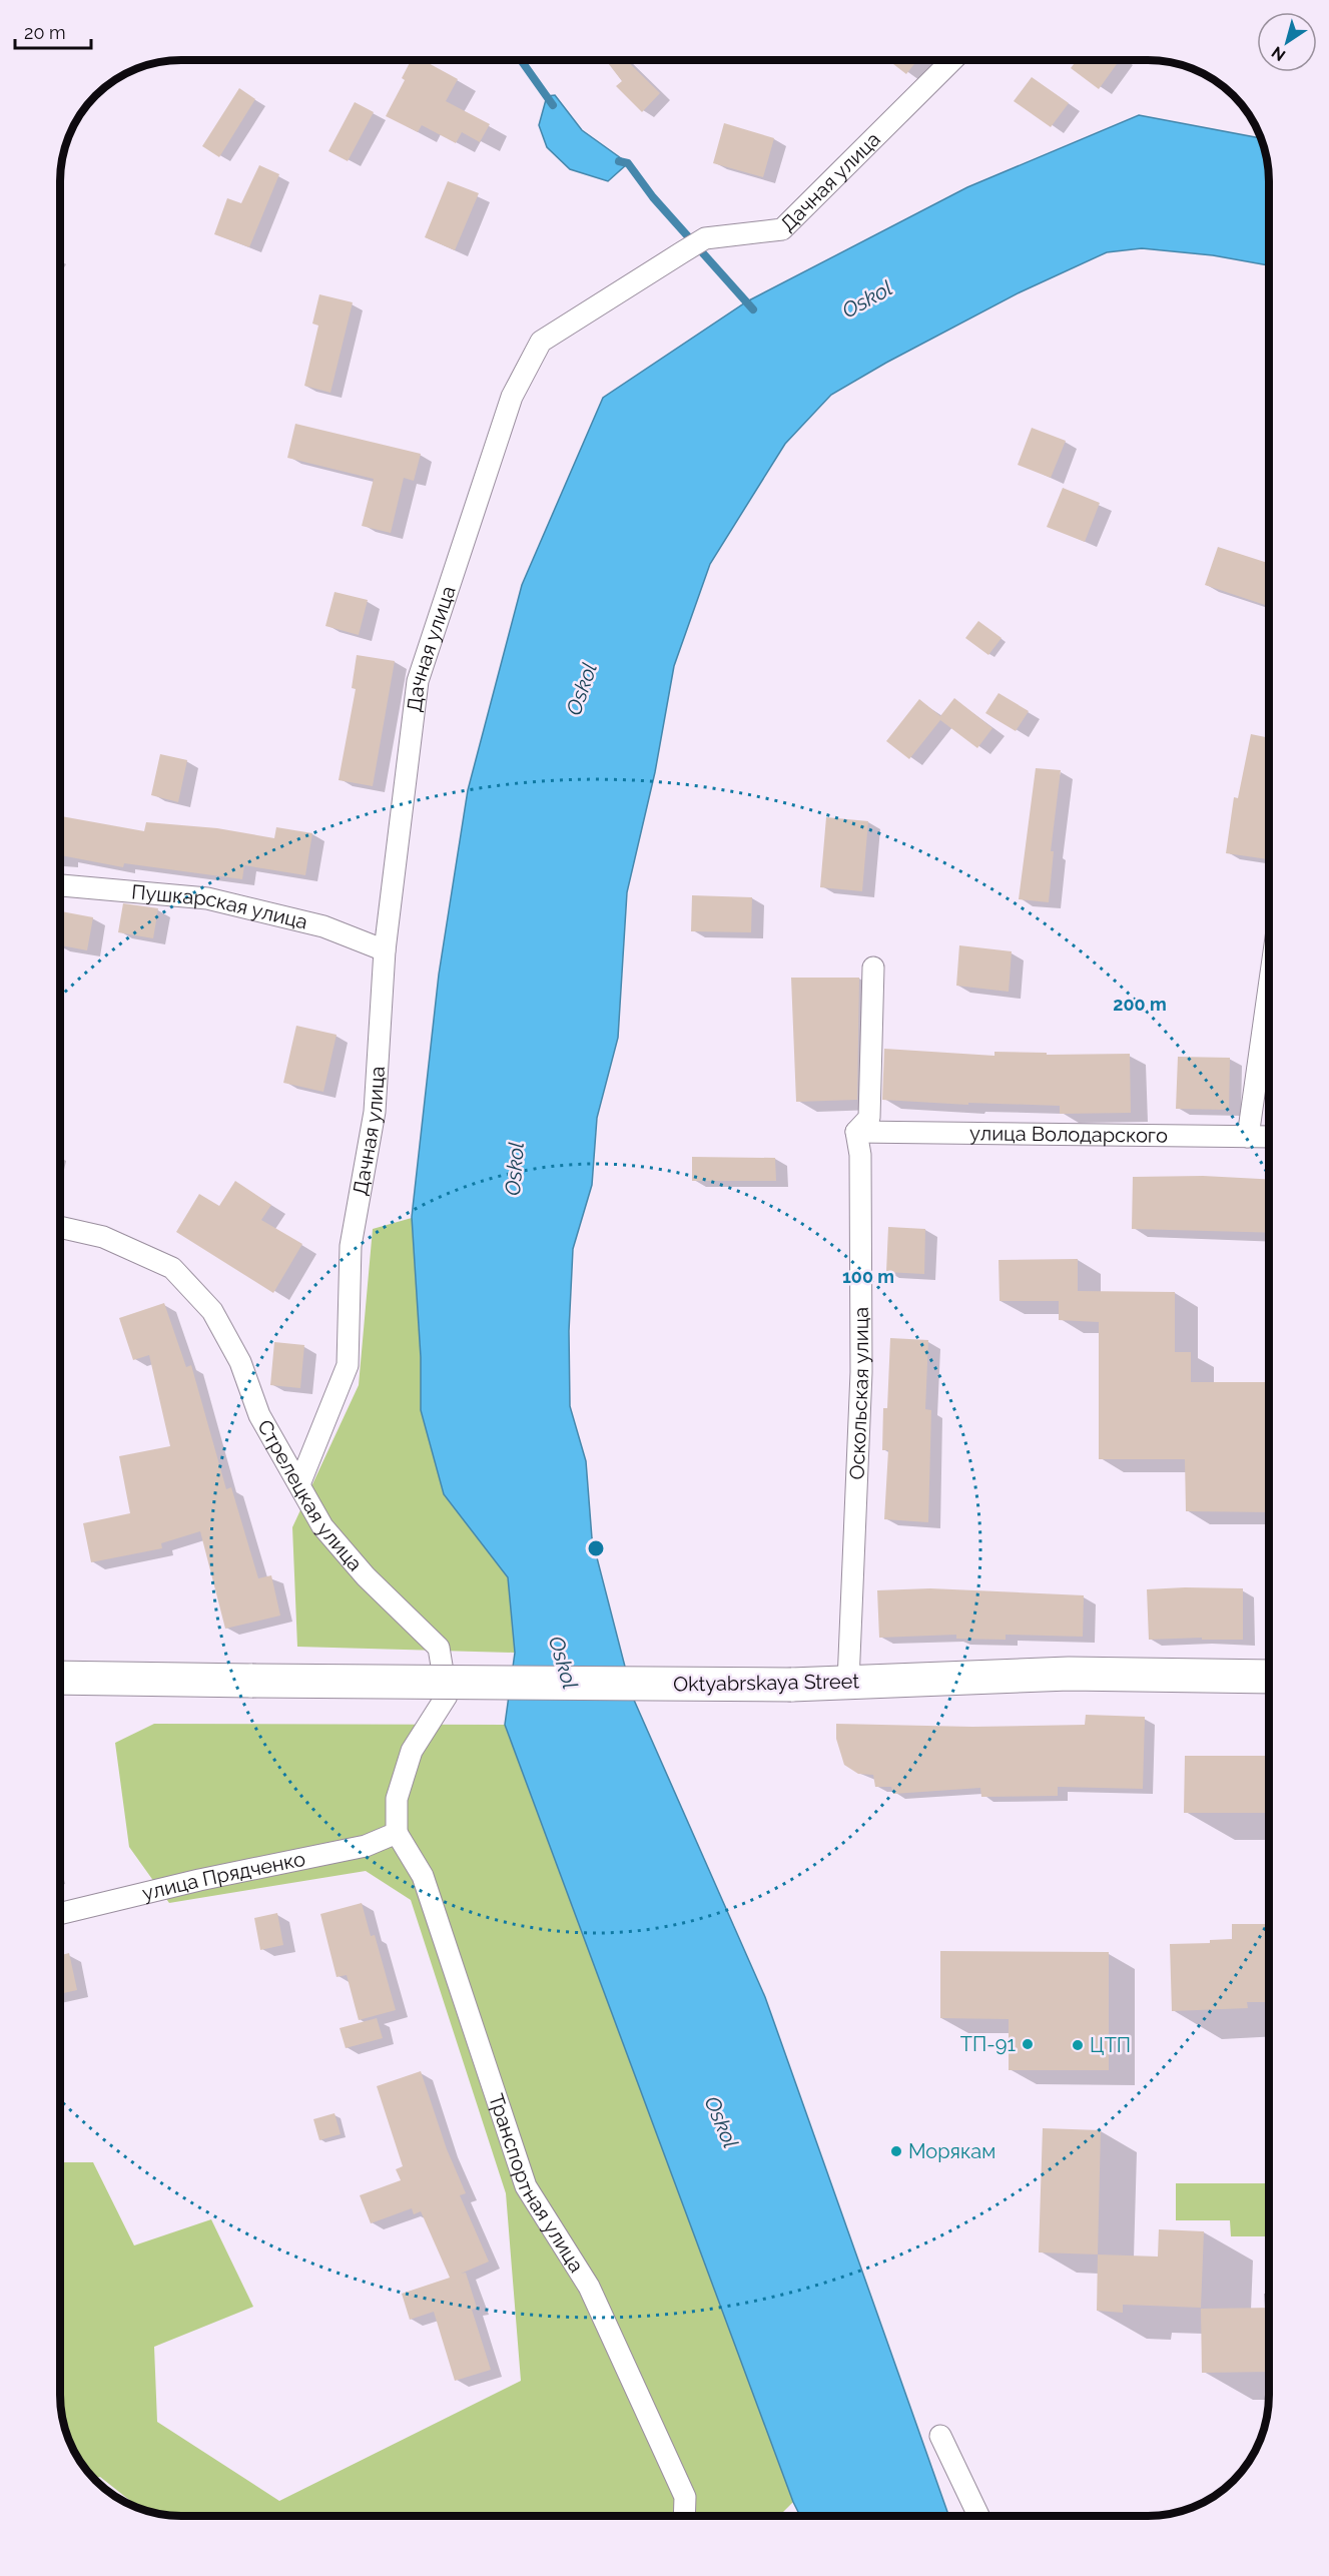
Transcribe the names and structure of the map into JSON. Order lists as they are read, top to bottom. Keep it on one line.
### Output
{"streets":{"main road":["Oktyabrskaya Street"],"street":["Дачная улица","Пушкарская улица","улица Володарского","Оскольская улица","Стрелецкая улица","улица Прядченко","Транспортная улица"]},"crossings":[["Дачная улица","Пушкарская улица"],["Дачная улица","Стрелецкая улица"],["улица Володарского","Оскольская улица"],["Оскольская улица","Oktyabrskaya Street"],["Стрелецкая улица","улица Прядченко"],["Стрелецкая улица","Транспортная улица"],["улица Прядченко","Транспортная улица"]],"water":["Oskol"],"places":["ТП-91","ЦТП","Морякам"],"scale_bar":"20 m","north":"bottom left","rings":["200 m","100 m"]}
